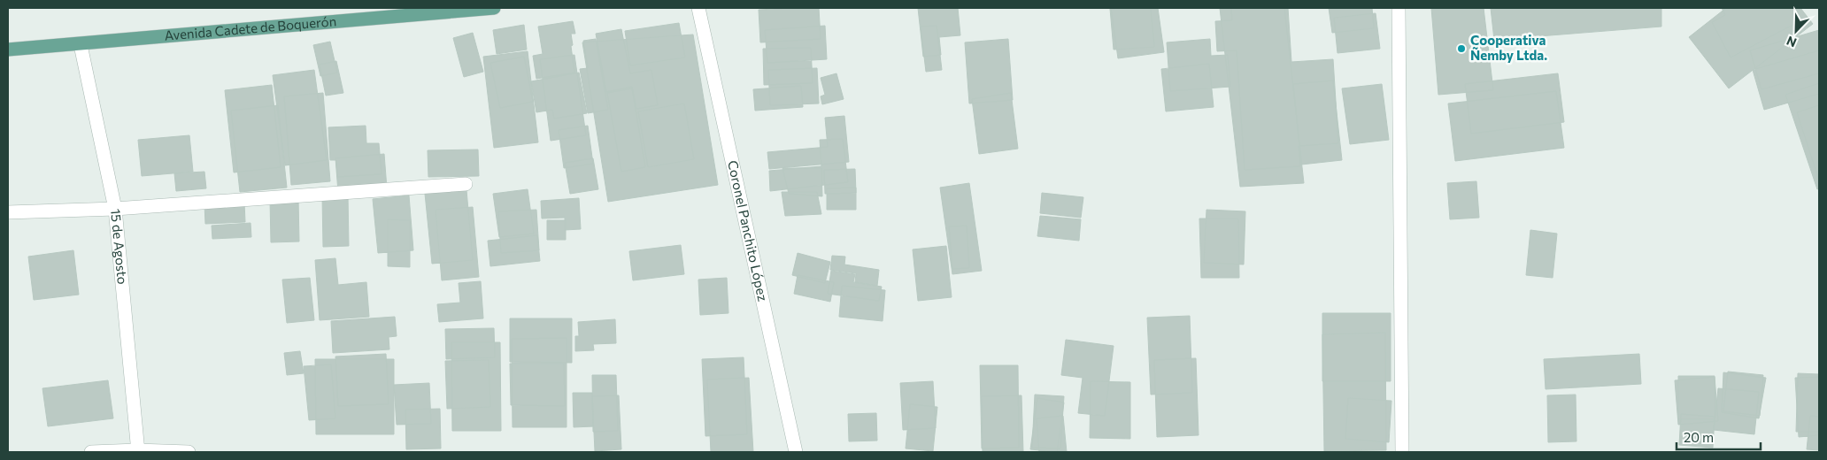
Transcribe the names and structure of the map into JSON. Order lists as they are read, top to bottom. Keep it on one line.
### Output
{"streets":{"main road":["Avenida Cadete de Boquerón"],"street":["Coronel Panchito López","15 de Agosto"]},"crossings":[["Avenida Cadete de Boquerón","15 de Agosto"]],"places":["Cooperativa Ñemby Ltda."],"scale_bar":"20 m","north":"bottom left"}
